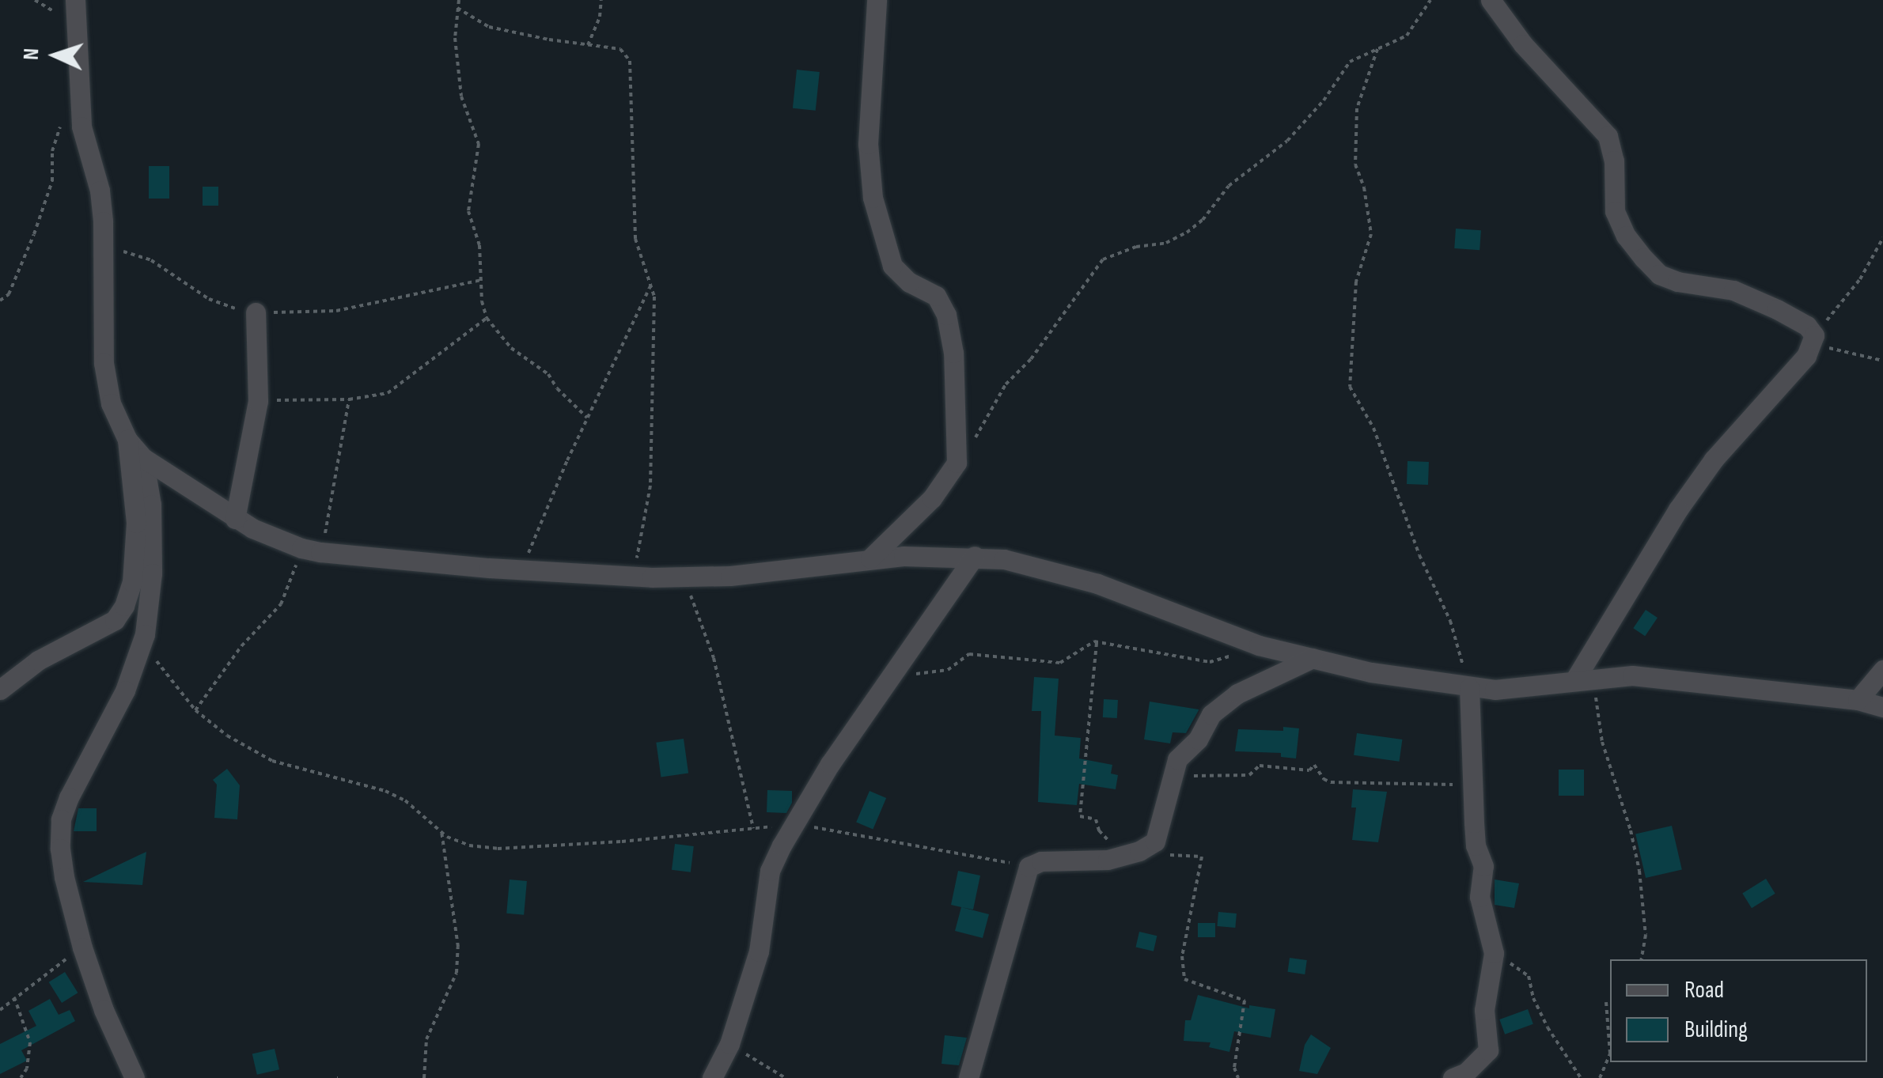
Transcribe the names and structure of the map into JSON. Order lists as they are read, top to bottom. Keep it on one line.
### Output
{"legend":["Road","Building"],"north":"left"}
